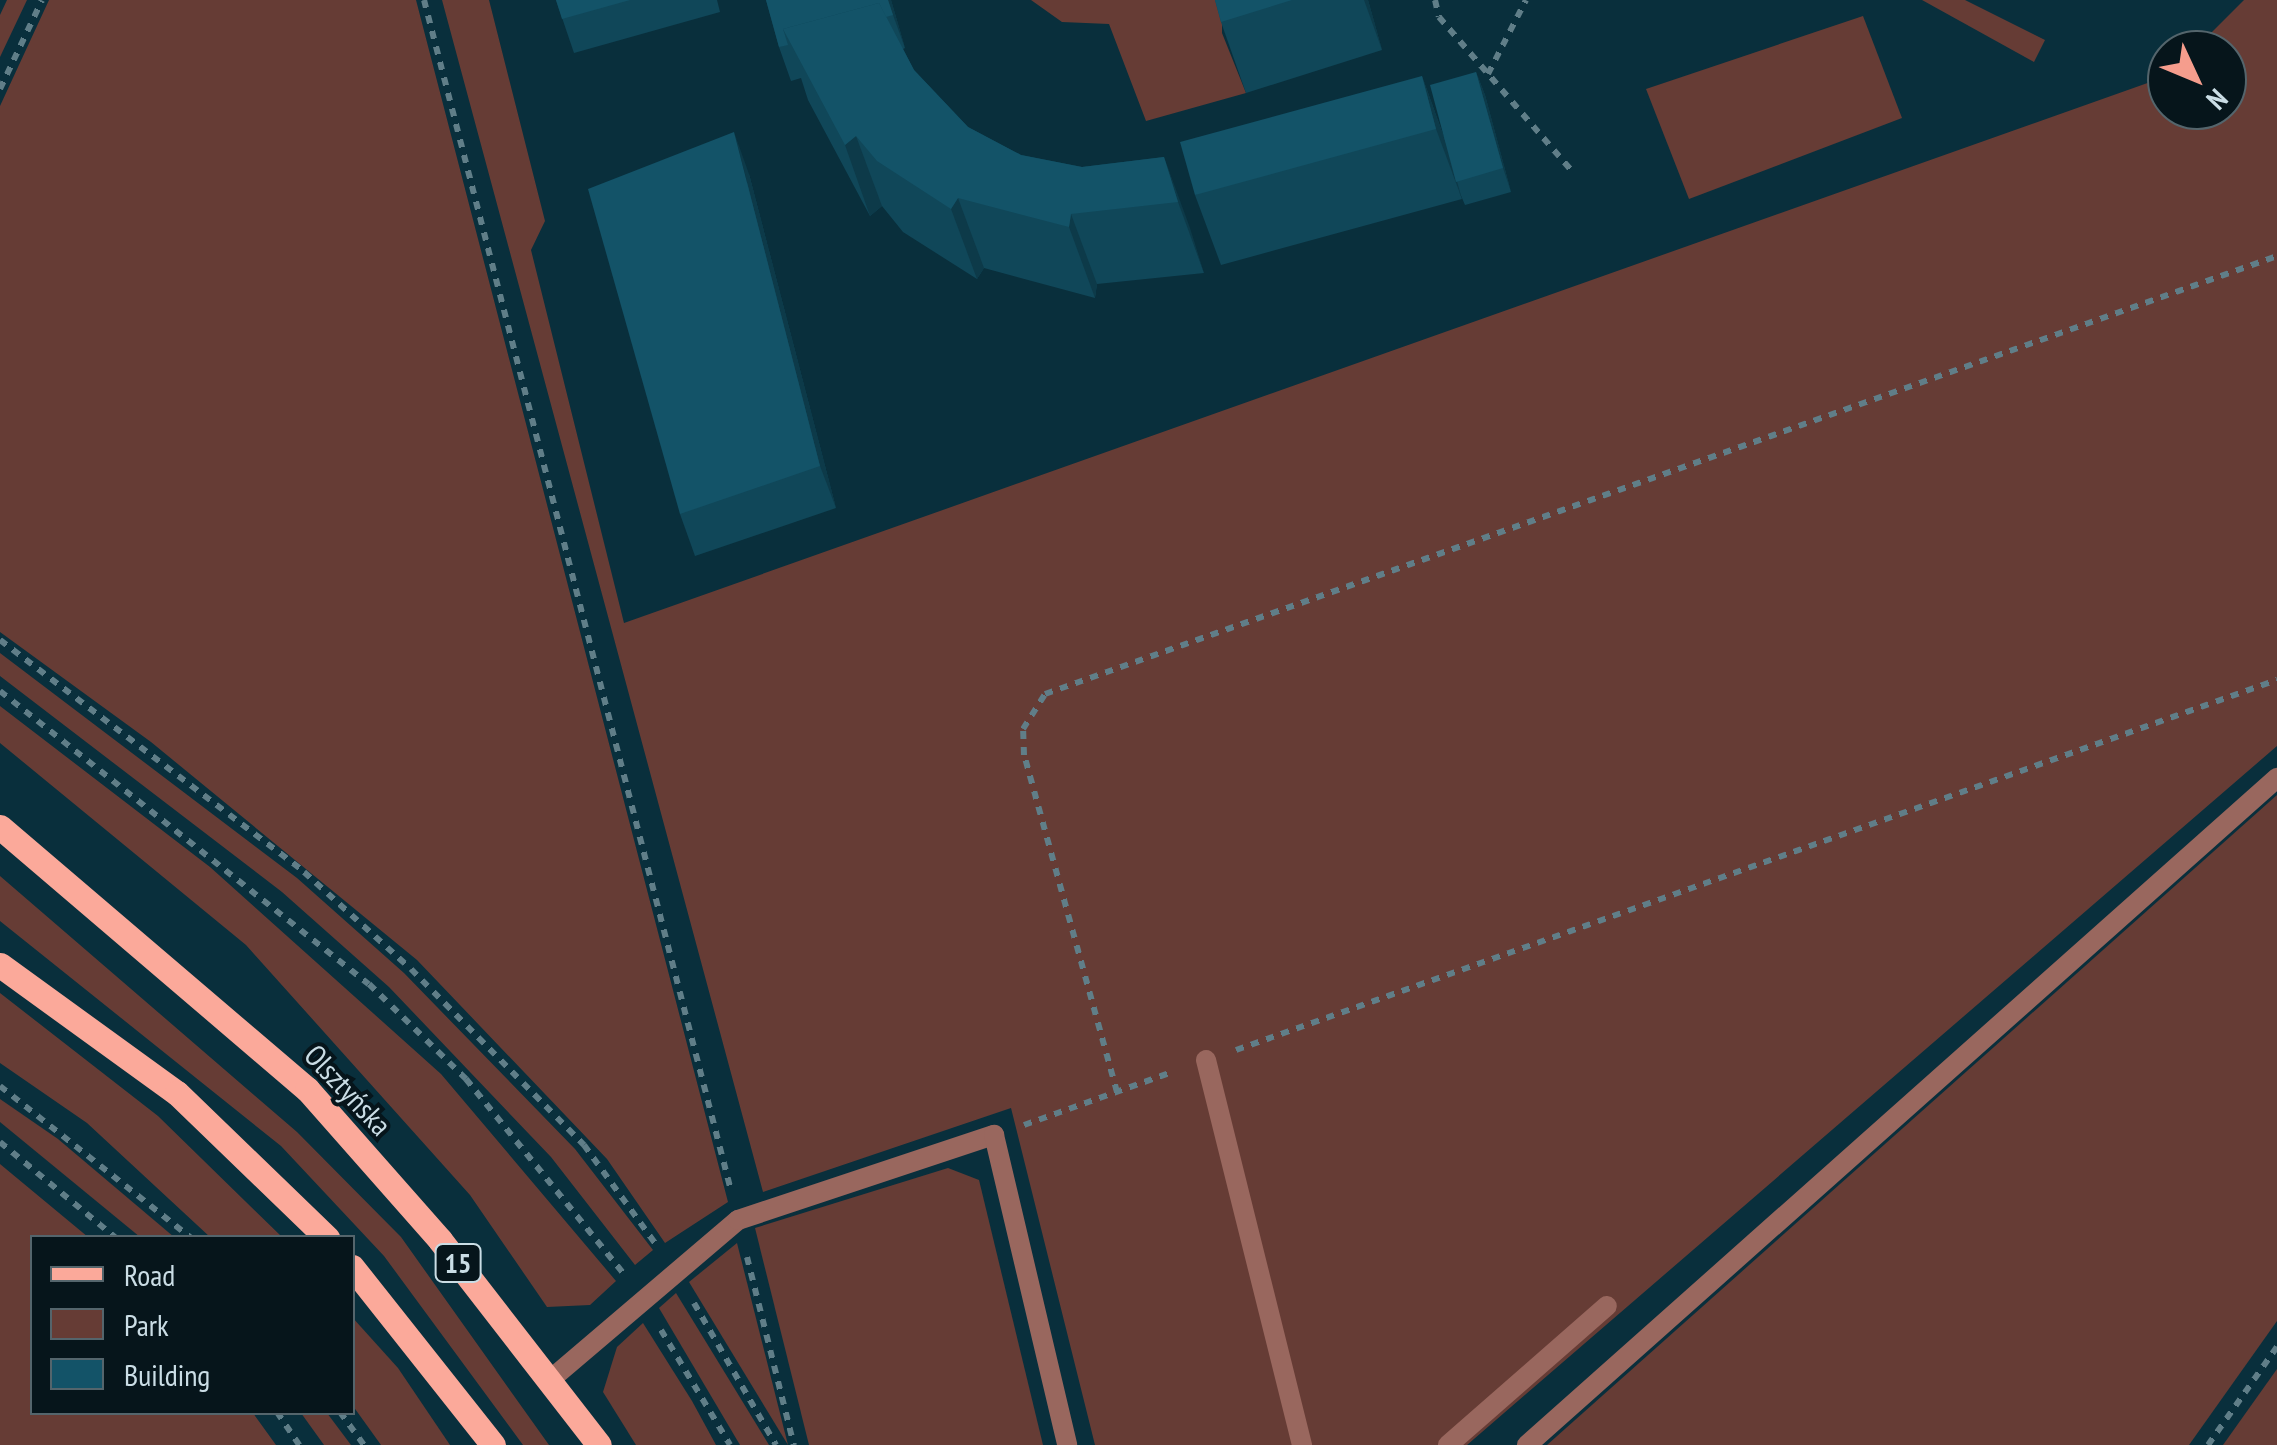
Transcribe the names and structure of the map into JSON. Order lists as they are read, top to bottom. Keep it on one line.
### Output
{"streets":{"main road":["Olsztyńska","15"]},"legend":["Road","Park","Building"],"north":"bottom right"}
